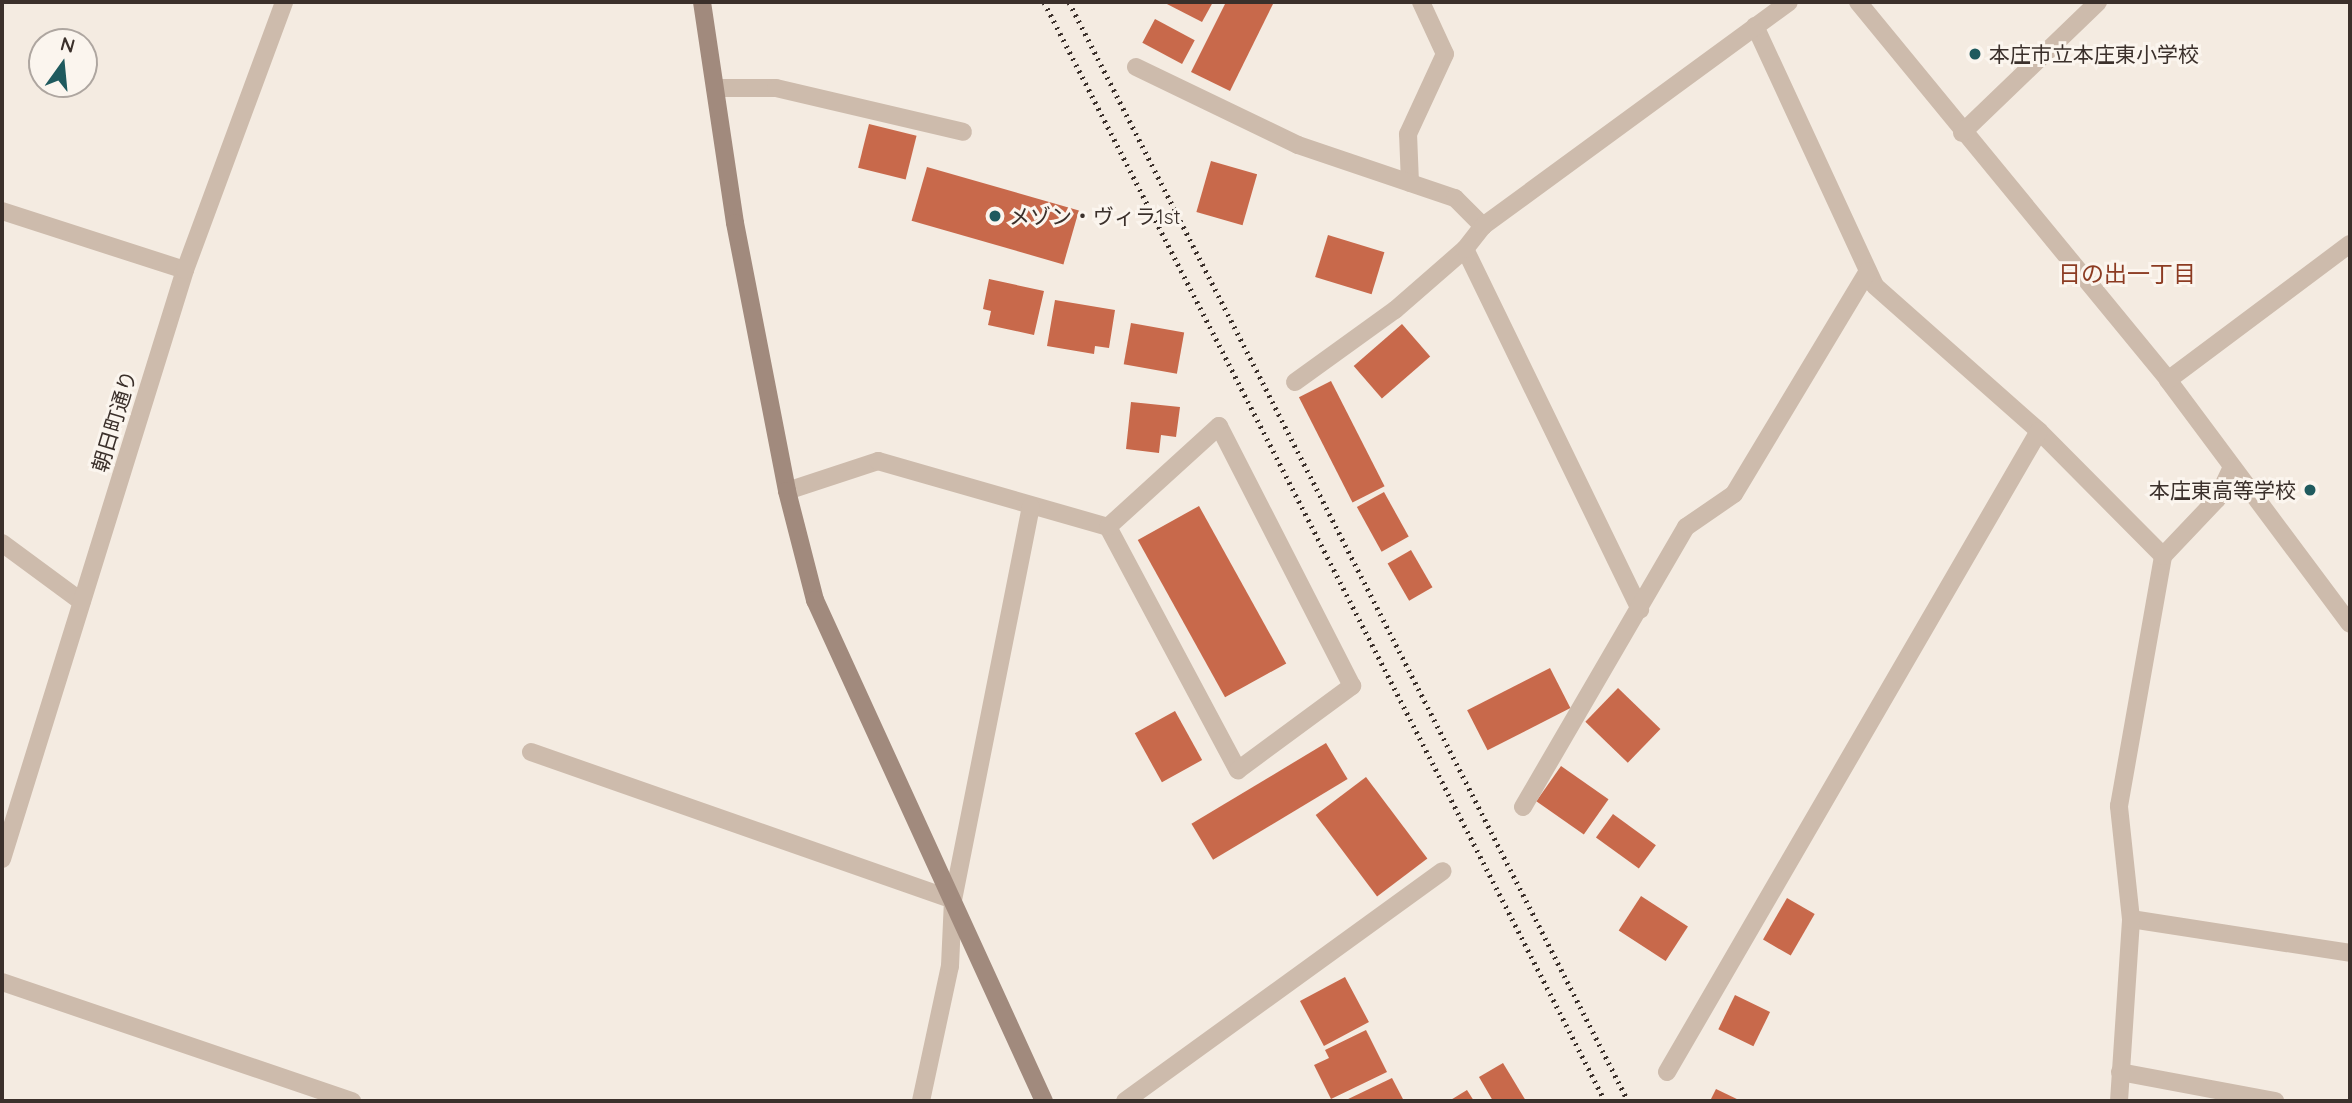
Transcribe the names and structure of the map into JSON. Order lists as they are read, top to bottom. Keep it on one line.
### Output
{"streets":{"street":["朝日町通り"]},"districts":["日の出一丁目"],"places":["本庄市立本庄東小学校","メゾン・ヴィラ1st","本庄東高等学校"],"north":"top"}
